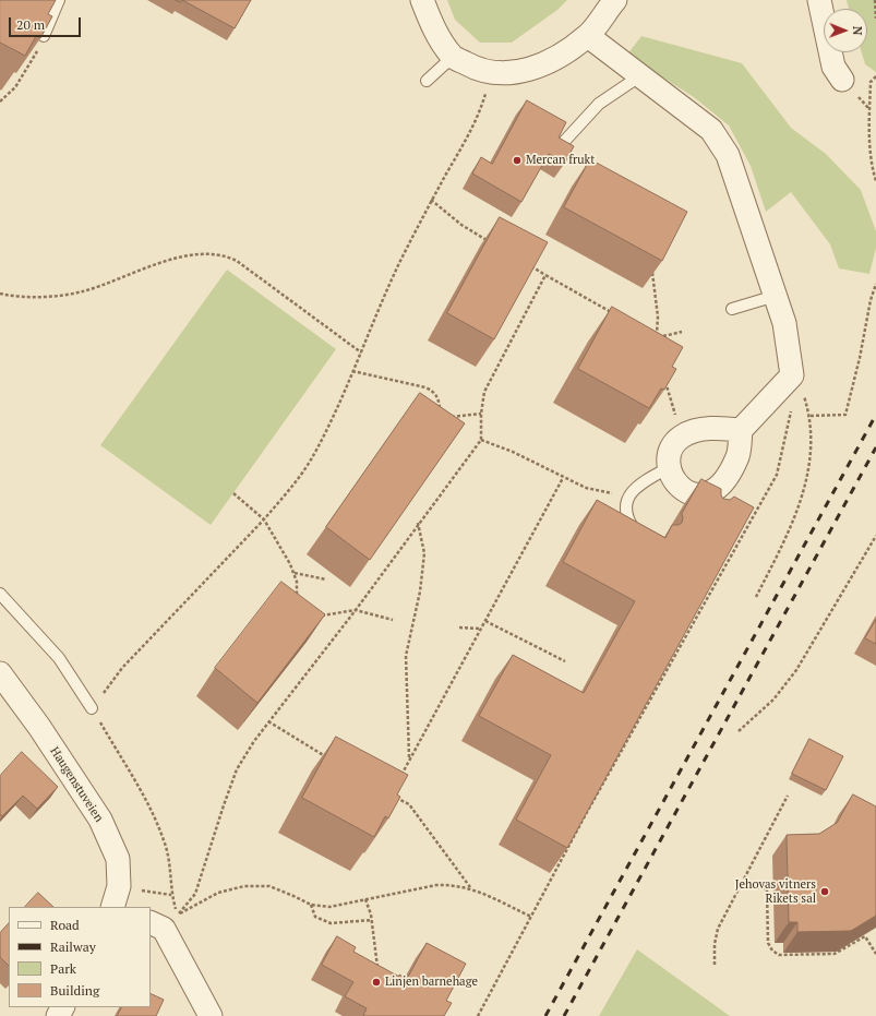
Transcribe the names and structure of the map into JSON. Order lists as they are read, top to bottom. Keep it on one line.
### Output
{"streets":{"street":["Haugenstuveien"]},"places":["Mercan frukt","Jehovas vitners Rikets sal","Linjen barnehage"],"legend":["Road","Railway","Park","Building"],"scale_bar":"20 m","north":"right"}
